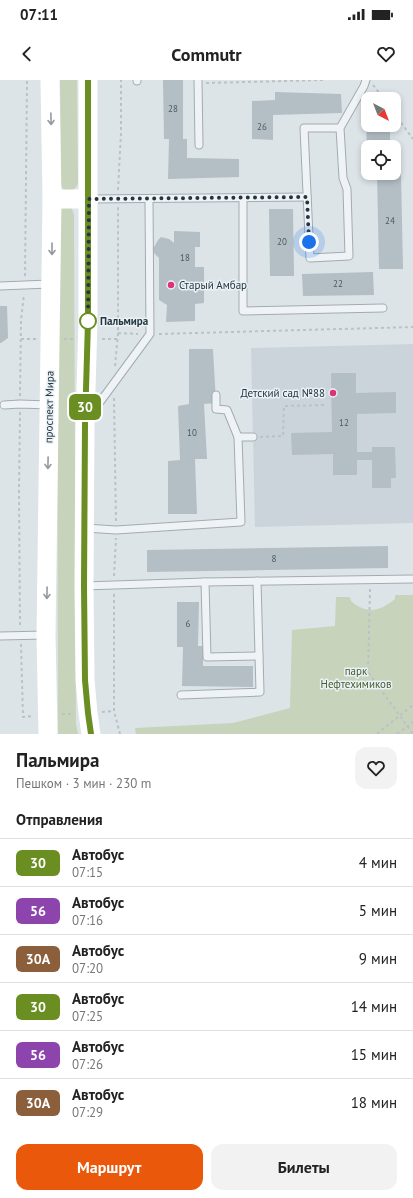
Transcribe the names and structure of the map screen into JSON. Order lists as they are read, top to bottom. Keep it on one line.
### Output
{"streets":{"main road":["проспект Мира"]},"parks":["парк Нефтехимиков"],"places":["Старый Амбар","Пальмира","Детский сад №88"],"lines":["bus line 30"],"house_numbers":["28","26","24","20","18","22","12","10","8","6"],"north":"bottom right","page":{"status":"07:11","header":"Commutr","on_map":"30","heading":[["Пальмира","Пешком · 3 мин · 230 m"],"Отправления"],"list":[{"mark":"30","name":"Автобус","note":"07:15","value":"4 мин"},{"mark":"56","name":"Автобус","note":"07:16","value":"5 мин"},{"mark":"30А","name":"Автобус","note":"07:20","value":"9 мин"},{"mark":"30","name":"Автобус","note":"07:25","value":"14 мин"},{"mark":"56","name":"Автобус","note":"07:26","value":"15 мин"},{"mark":"30А","name":"Автобус","note":"07:29","value":"18 мин"}],"buttons":["Маршрут","Билеты"]}}
